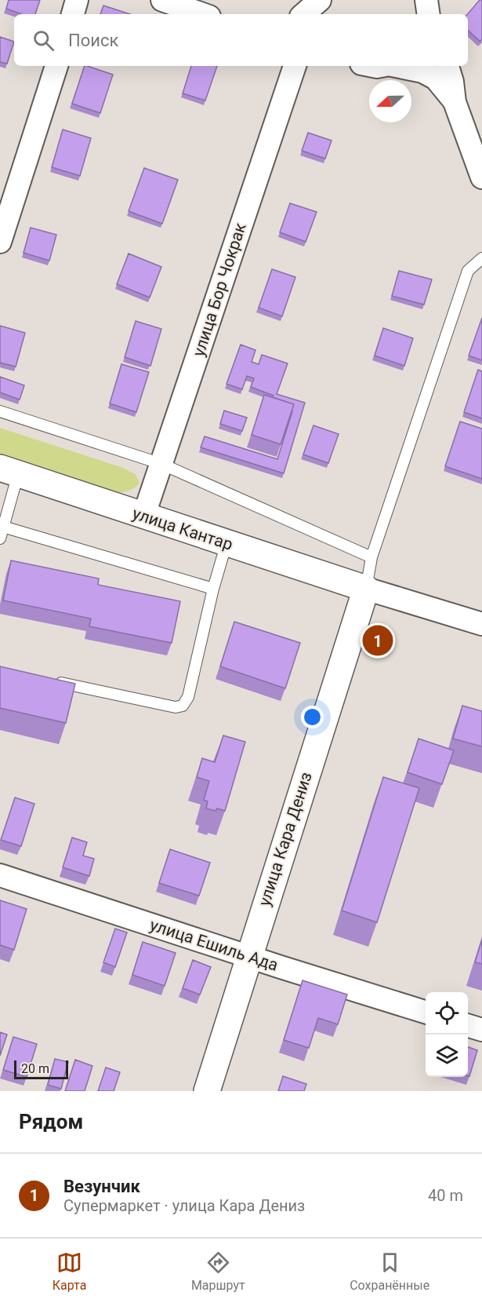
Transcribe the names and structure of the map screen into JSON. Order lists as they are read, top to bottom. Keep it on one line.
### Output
{"streets":{"main road":["улица Кантар","улица Кара Дениз"],"street":["улица Бор Чокрак","улица Ешиль Ада"]},"crossings":[["улица Бор Чокрак","улица Кантар"],["улица Кантар","улица Кара Дениз"],["улица Кара Дениз","улица Ешиль Ада"]],"scale_bar":"20 m","north":"left","page":{"search":"Поиск","pins":"1","scale":"20 m","heading":"Рядом","list":[{"mark":"1","name":"Везунчик","note":"Супермаркет · улица Кара Дениз","value":"40 m"}],"nav":["Карта","Маршрут","Сохранённые"]}}
